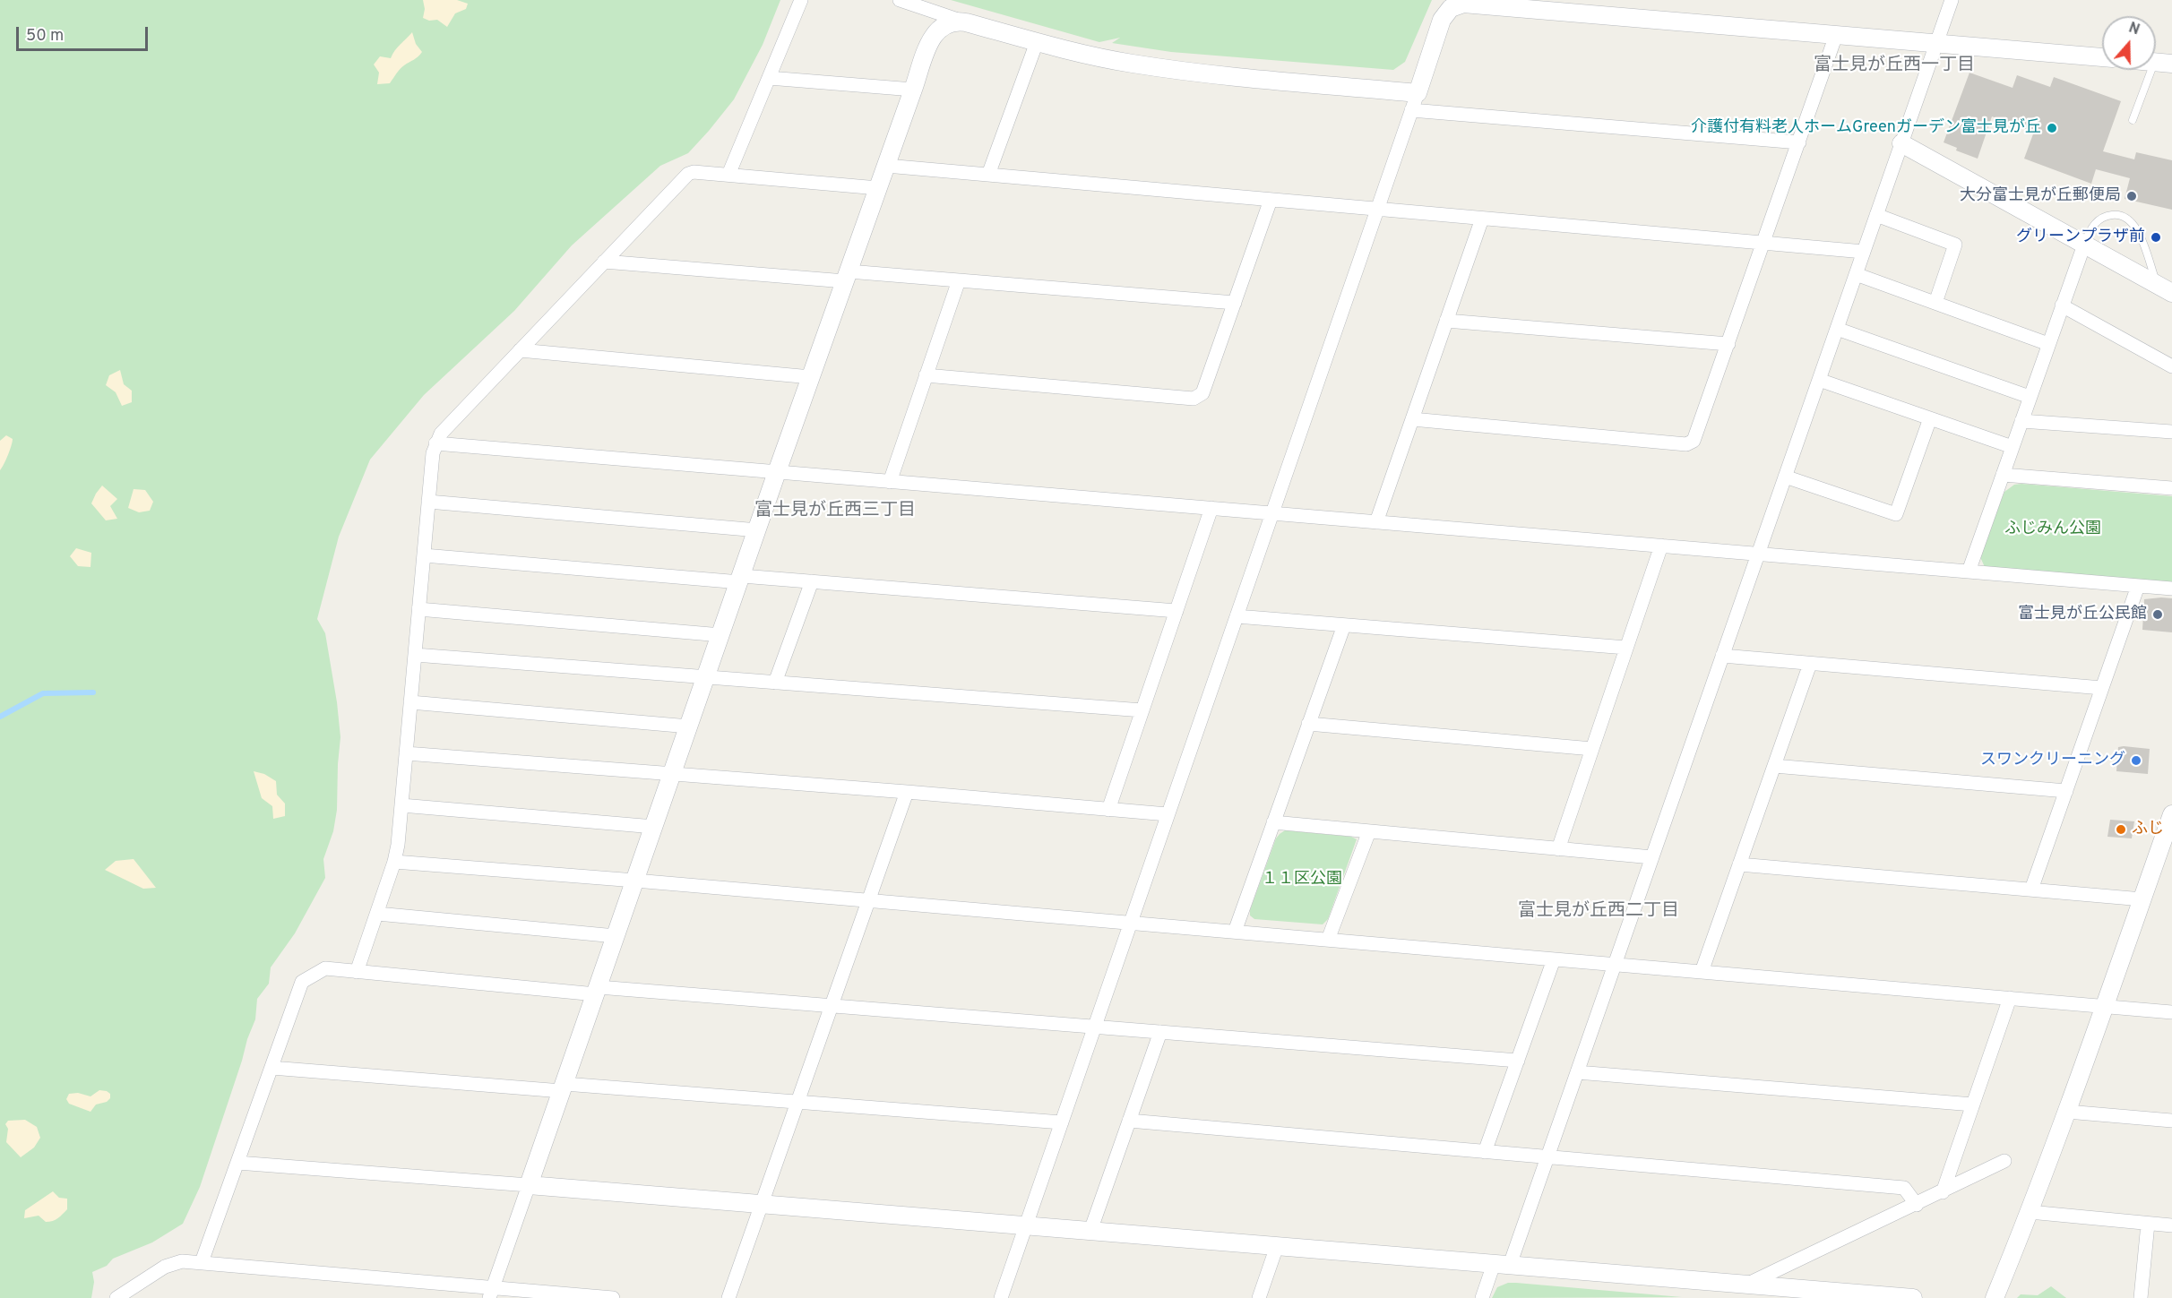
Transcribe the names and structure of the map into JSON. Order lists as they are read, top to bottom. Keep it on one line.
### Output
{"districts":["富士見が丘西一丁目","富士見が丘西三丁目","富士見が丘西二丁目"],"parks":["ふじみん公園","１１区公園"],"places":["介護付有料老人ホームGreenガーデン富士見が丘","大分富士見が丘郵便局","グリーンプラザ前","富士見が丘公民館","スワンクリーニング","ふじ"],"scale_bar":"50 m","north":"top"}
